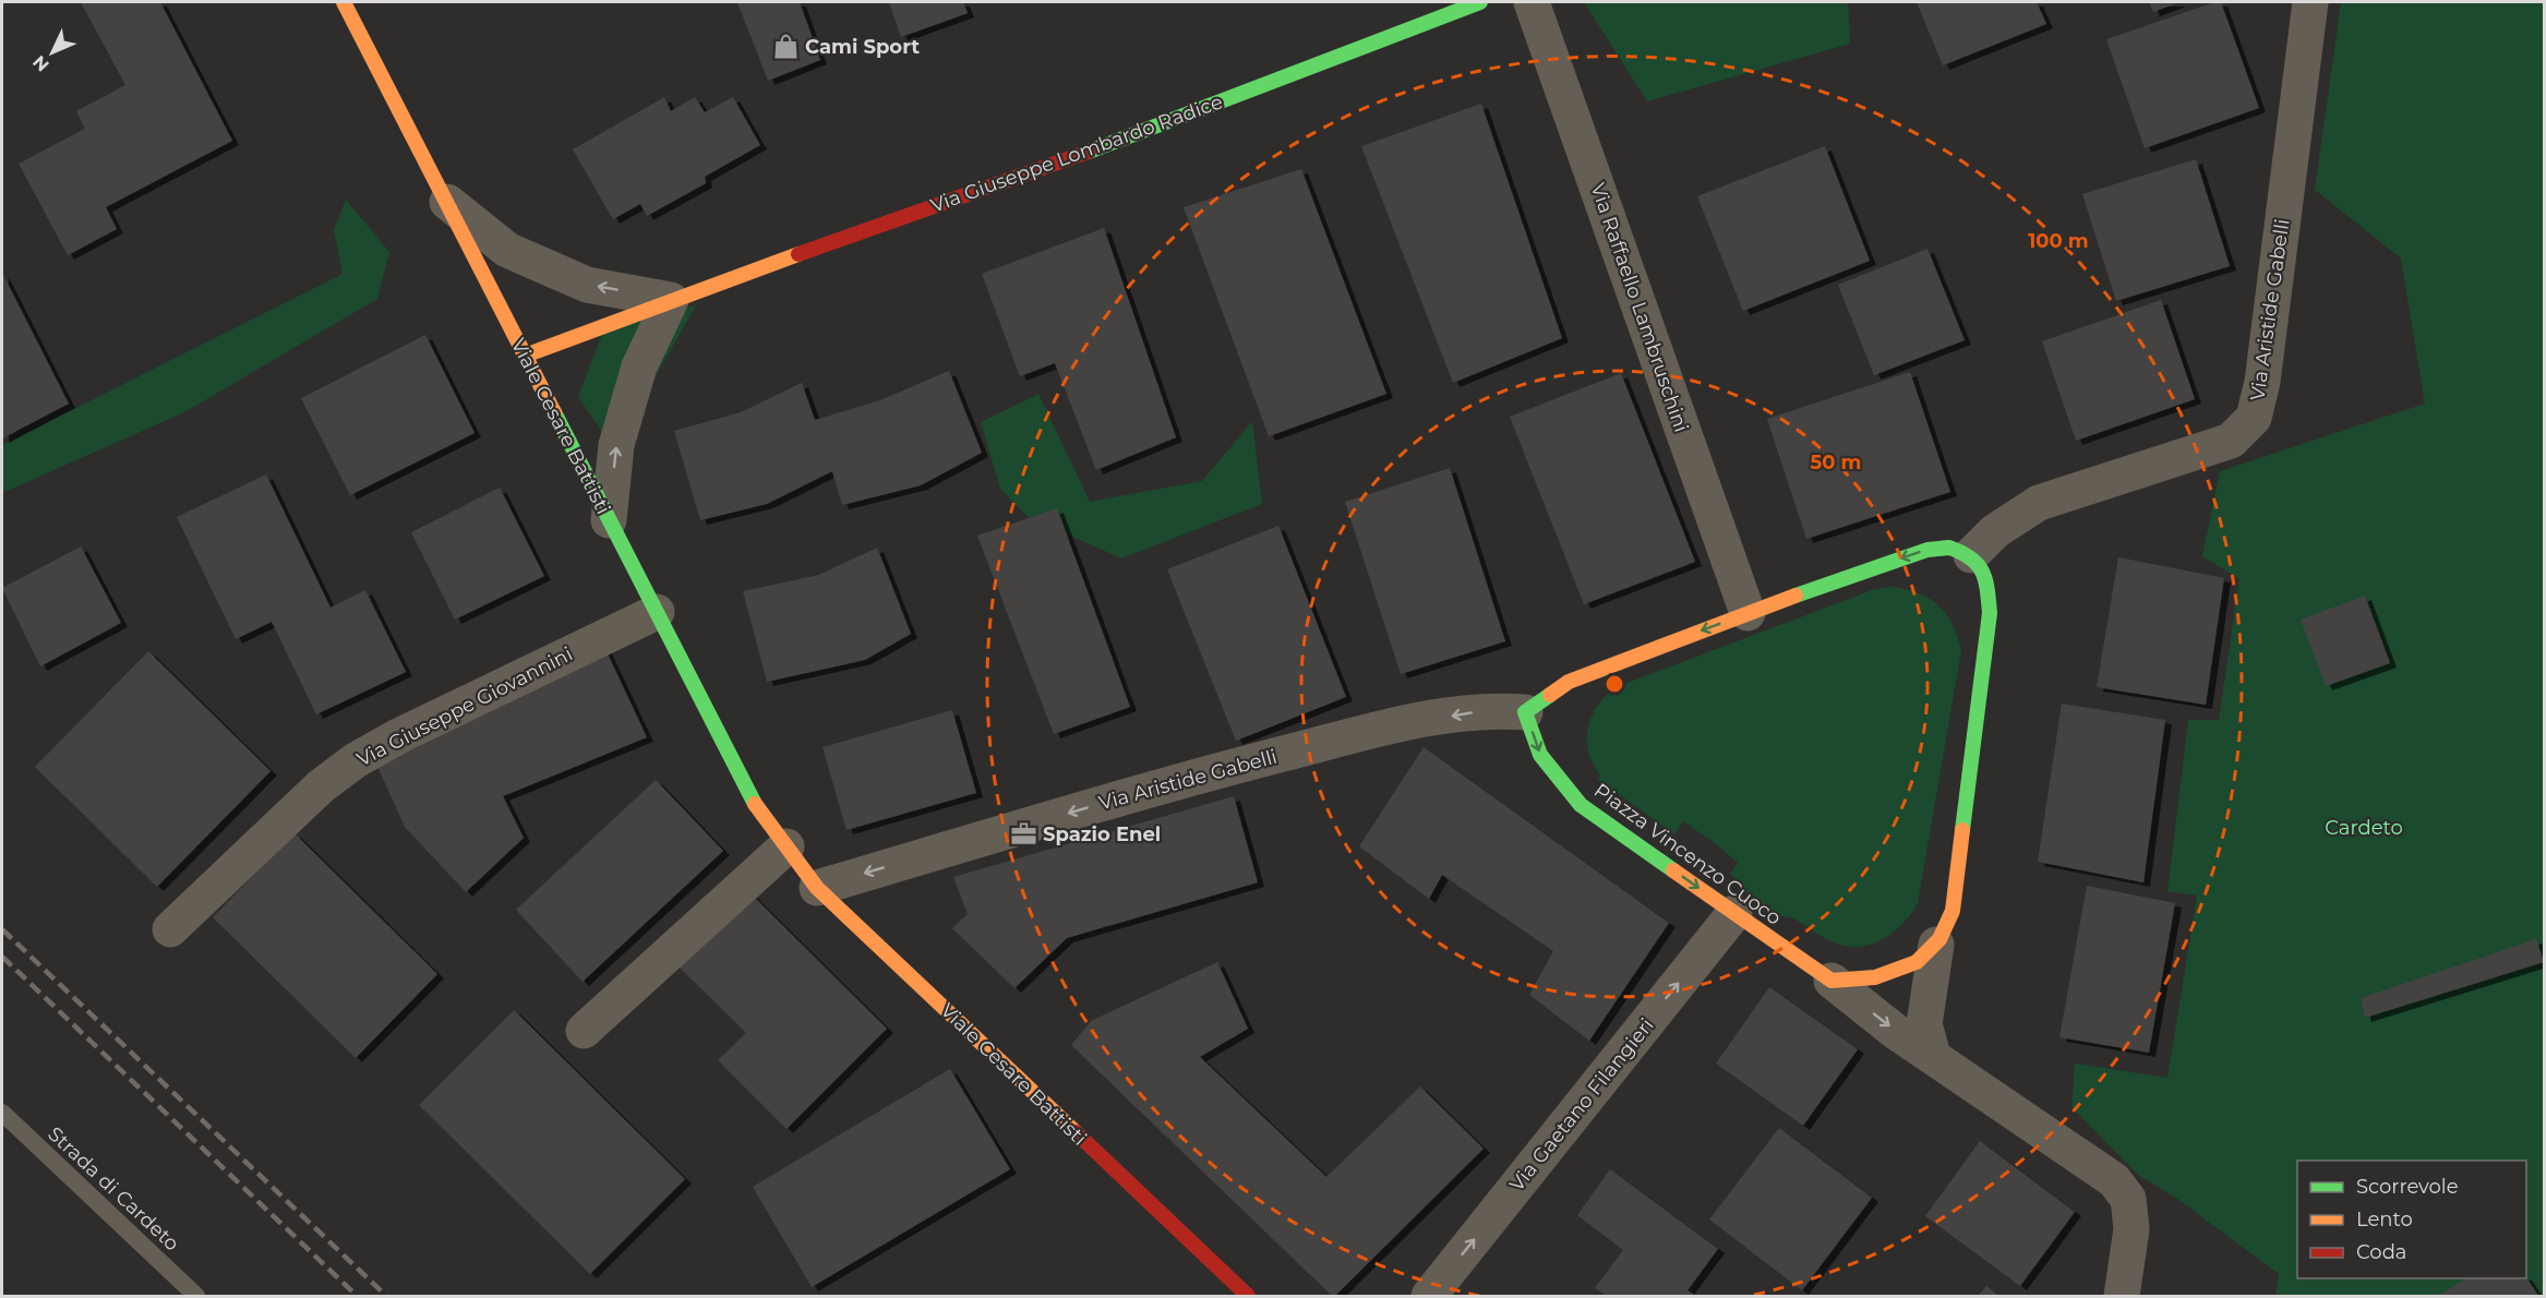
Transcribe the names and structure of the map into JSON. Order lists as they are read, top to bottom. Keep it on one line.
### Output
{"streets":{"street":["Via Giuseppe Lombardo Radice","Via Raffaello Lambruschini","Via Aristide Gabelli","Viale Cesare Battisti","Via Giuseppe Giovannini","Piazza Vincenzo Cuoco","Via Gaetano Filangieri"],"lane":["Strada di Cardeto"]},"crossings":[["Via Giuseppe Lombardo Radice","Viale Cesare Battisti"],["Via Aristide Gabelli","Viale Cesare Battisti"],["Via Aristide Gabelli","Piazza Vincenzo Cuoco"],["Viale Cesare Battisti","Via Giuseppe Giovannini"],["Piazza Vincenzo Cuoco","Via Gaetano Filangieri"]],"one_way":["Via Aristide Gabelli","Piazza Vincenzo Cuoco","Via Gaetano Filangieri"],"parks":["Cardeto"],"places":{"shop":["Cami Sport"],"office":["Spazio Enel"]},"legend":["Scorrevole","Lento","Coda"],"north":"bottom left","rings":["100 m","50 m"]}
